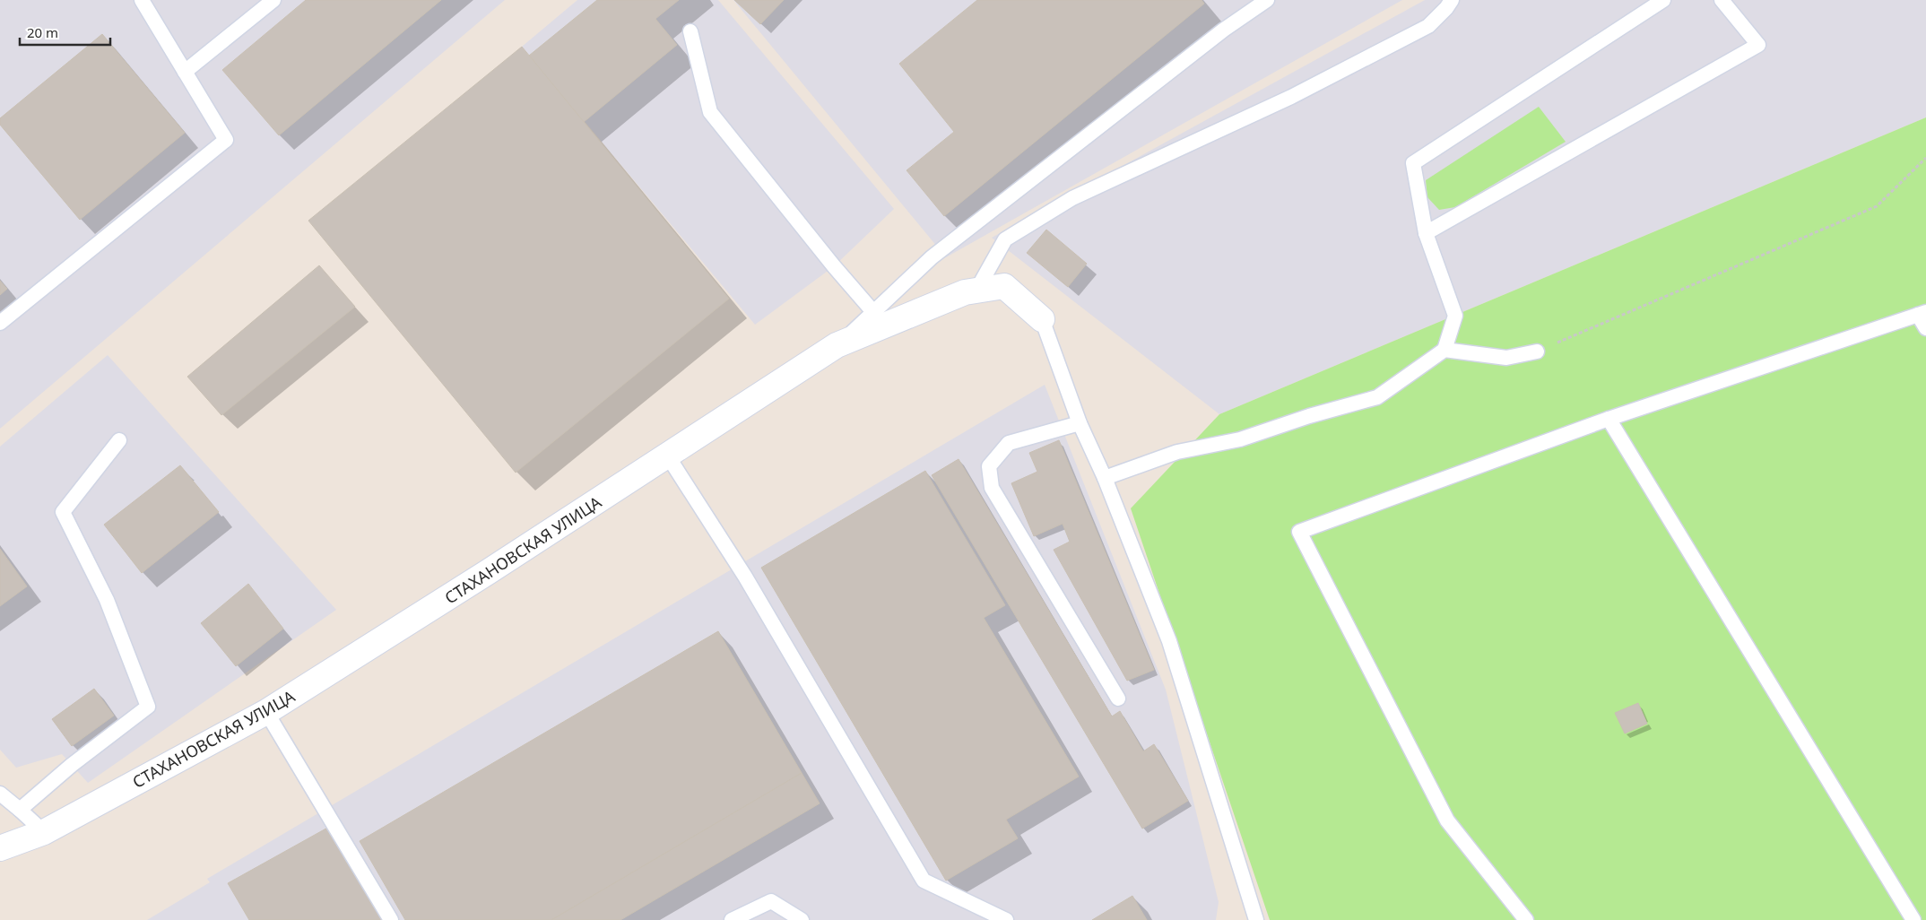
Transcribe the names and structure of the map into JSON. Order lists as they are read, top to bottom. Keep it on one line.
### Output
{"streets":{"street":["СТАХАНОВСКАЯ УЛИЦА"]},"scale_bar":"20 m"}
